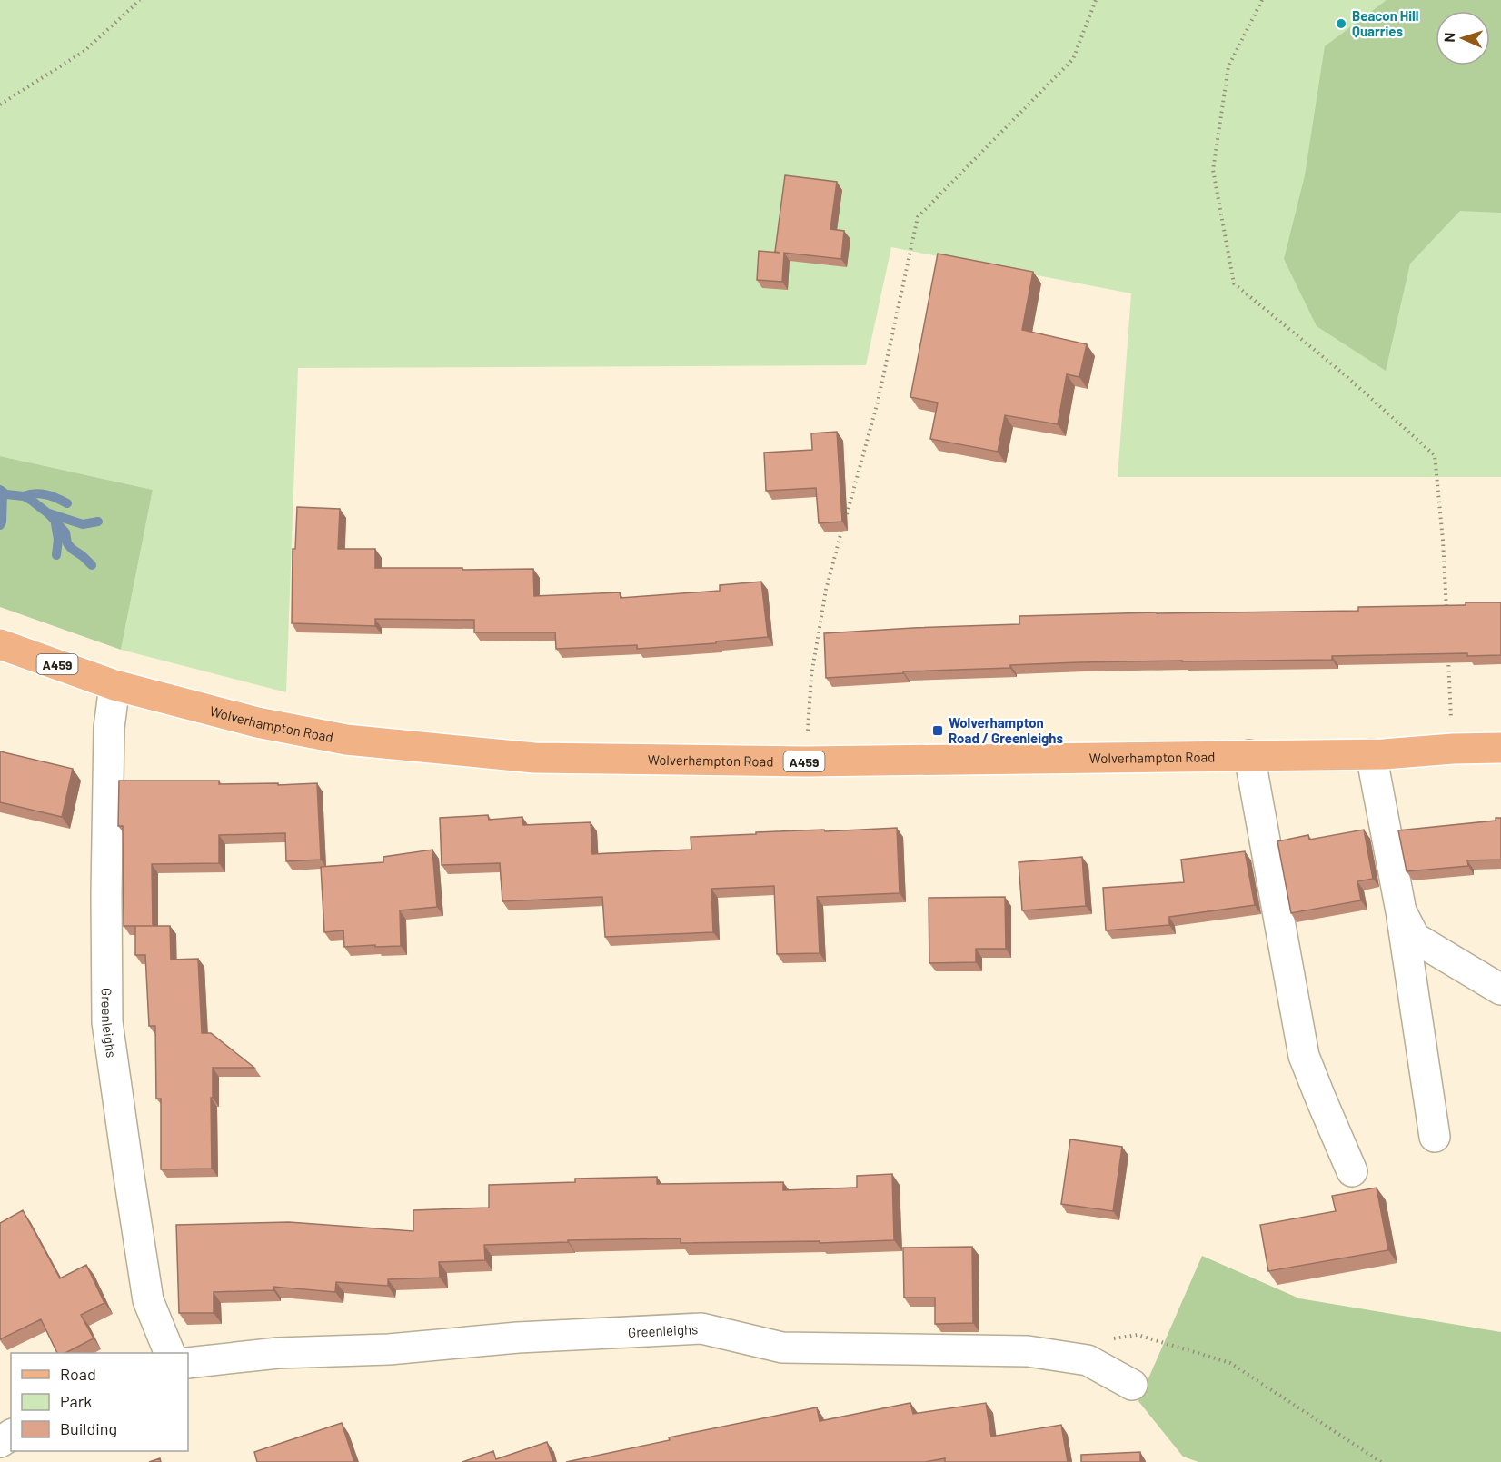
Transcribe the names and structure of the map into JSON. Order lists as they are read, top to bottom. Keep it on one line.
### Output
{"streets":{"main road":["A459","Wolverhampton Road"],"street":["Greenleighs"]},"crossings":[["Wolverhampton Road","Greenleighs"]],"places":{"other":["Beacon Hill Quarries"],"transit":["Wolverhampton Road / Greenleighs"]},"legend":["Road","Park","Building"],"north":"left"}
